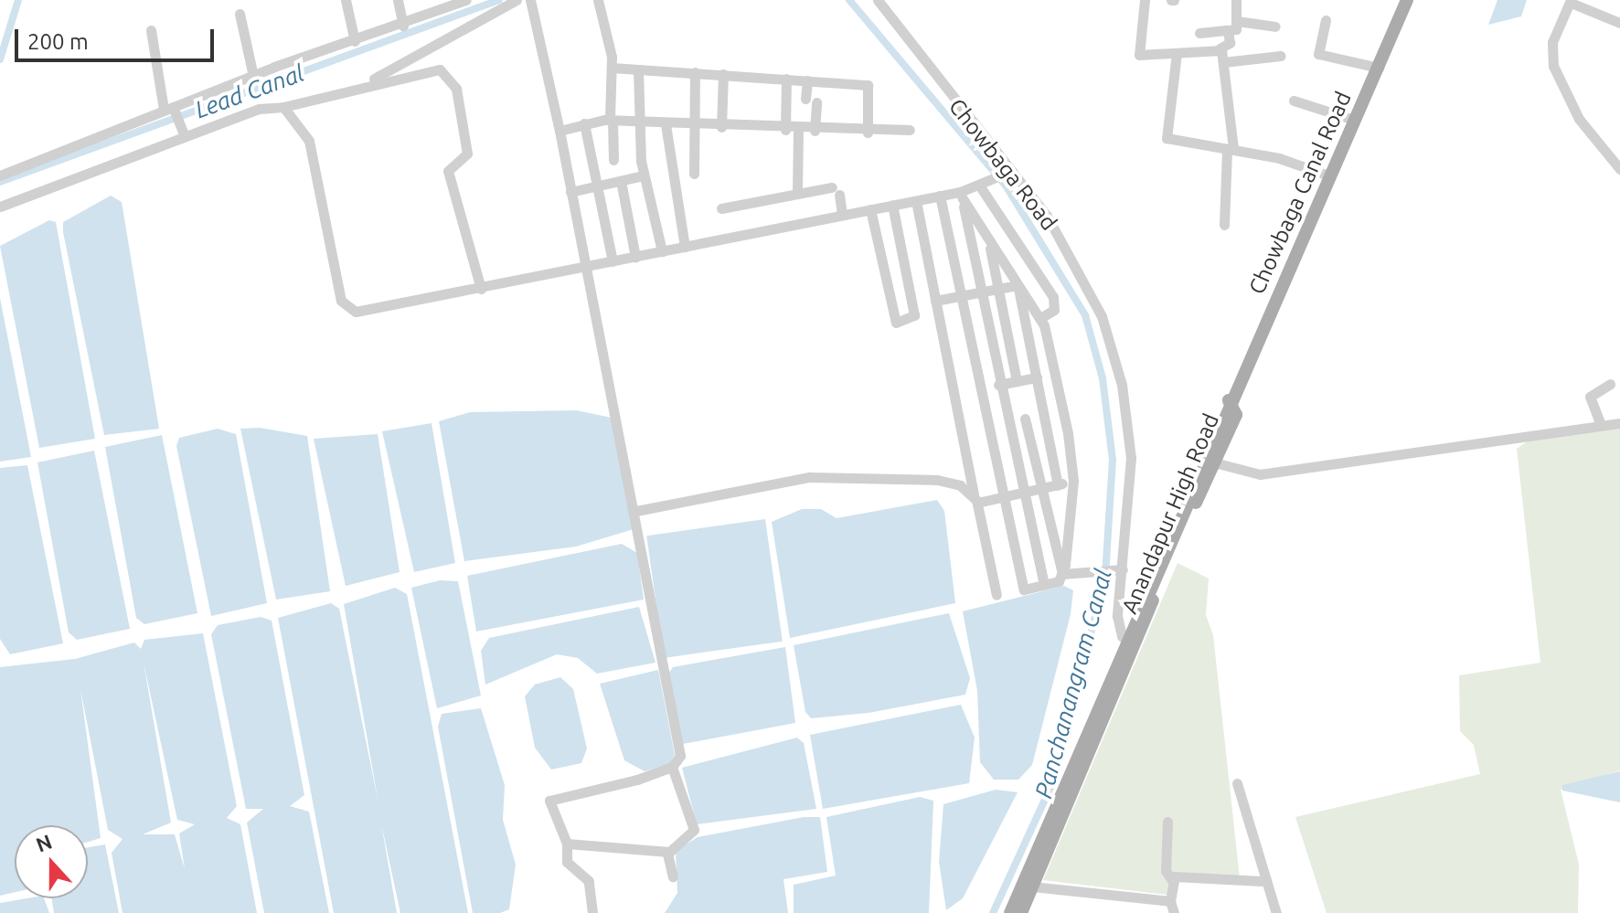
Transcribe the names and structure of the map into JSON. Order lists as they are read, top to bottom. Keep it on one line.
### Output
{"streets":{"main road":["Chowbaga Canal Road","Anandapur High Road"],"street":["Chowbaga Road"]},"crossings":[["Chowbaga Road","Anandapur High Road"],["Chowbaga Canal Road","Anandapur High Road"]],"water":["Lead Canal","Panchanangram Canal"],"scale_bar":"200 m","north":"top"}
